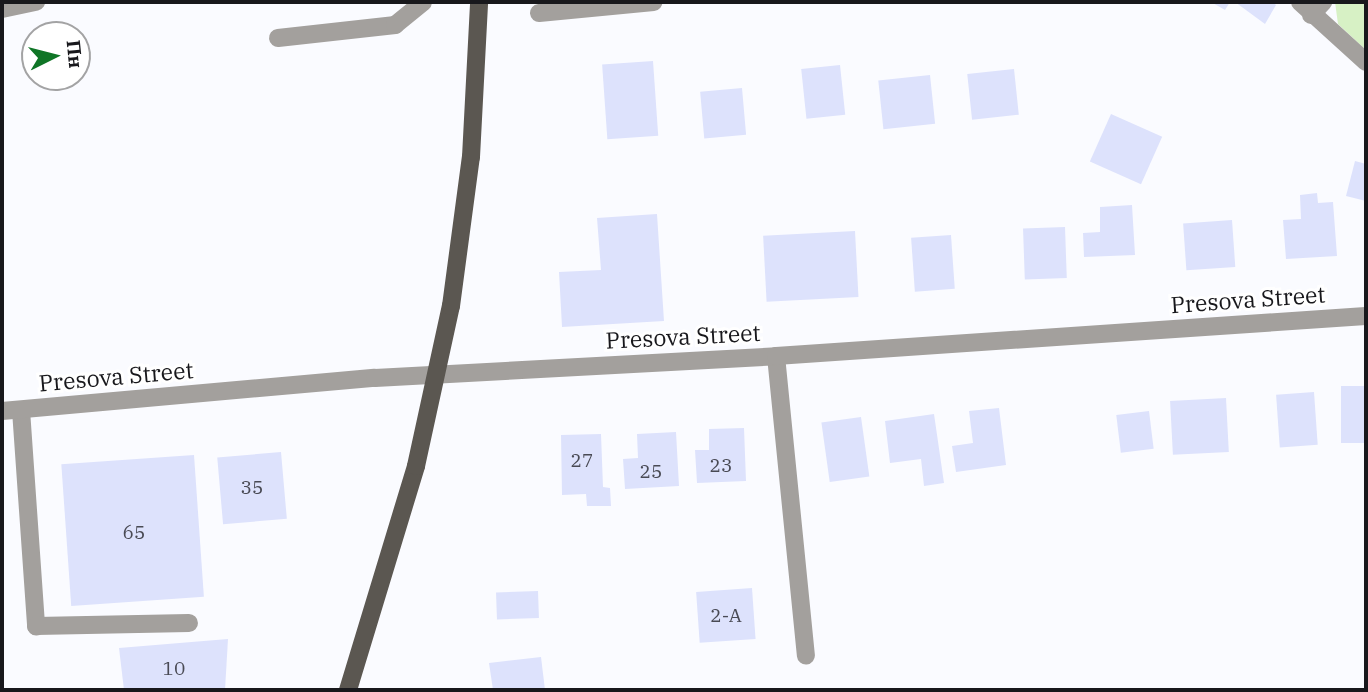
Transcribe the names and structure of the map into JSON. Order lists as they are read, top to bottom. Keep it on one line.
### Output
{"streets":{"street":["Presova Street"]},"house_numbers":["27","23","25","35","65","2-А","10"],"north":"right"}
